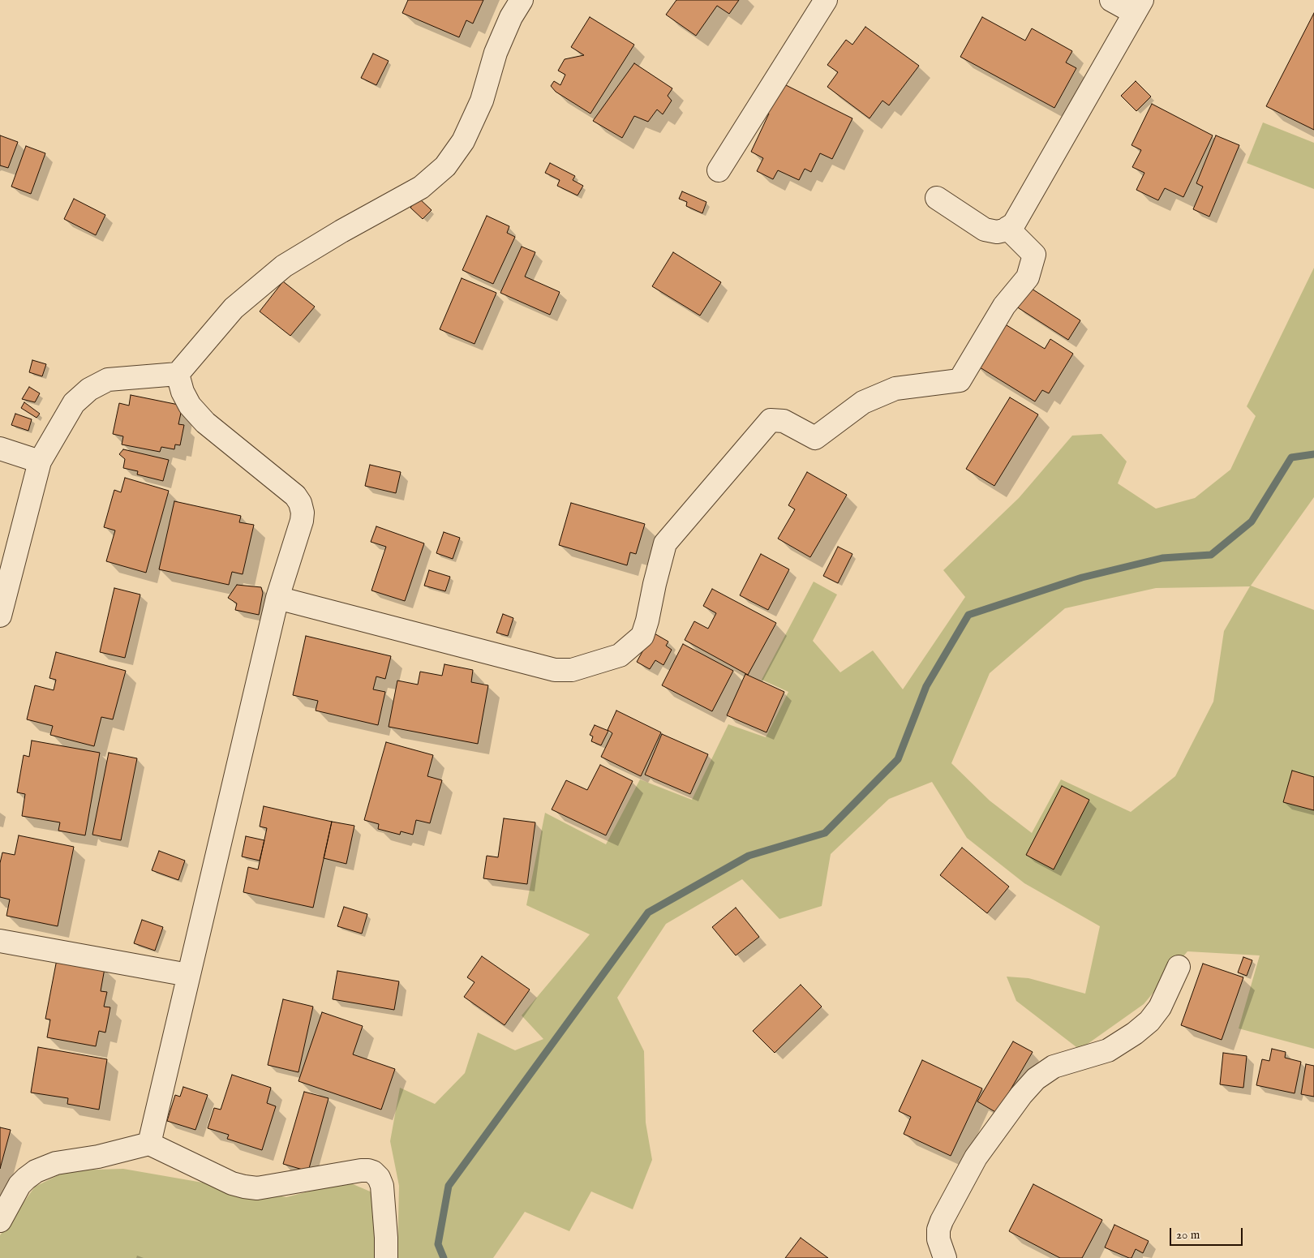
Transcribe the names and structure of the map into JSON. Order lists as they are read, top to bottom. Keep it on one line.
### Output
{"scale_bar":"20 m"}
